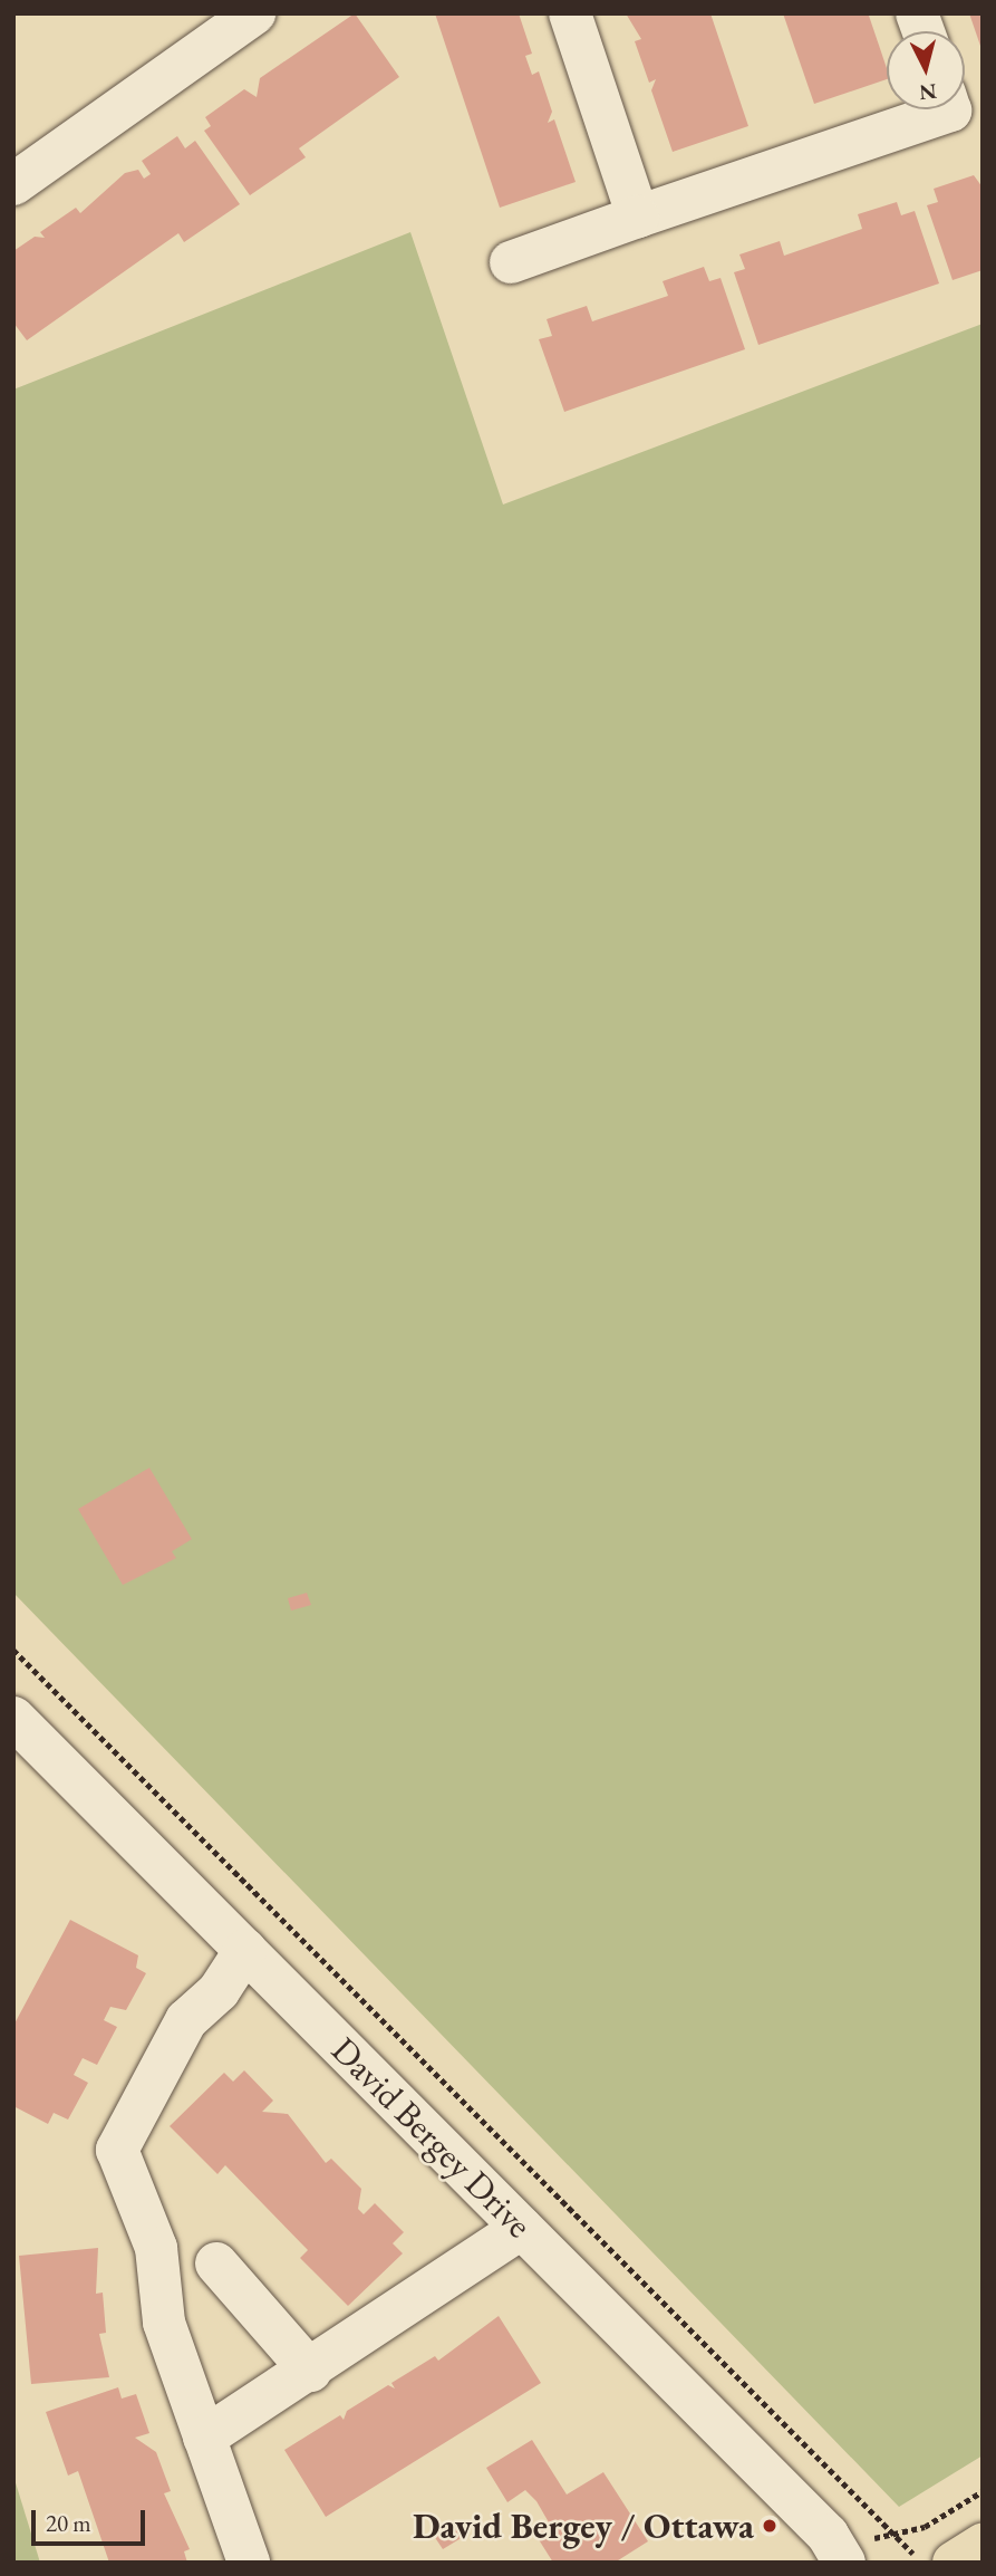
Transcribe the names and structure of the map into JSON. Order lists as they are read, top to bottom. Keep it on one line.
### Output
{"streets":{"street":["David Bergey Drive"]},"places":["David Bergey / Ottawa"],"scale_bar":"20 m","north":"bottom"}
